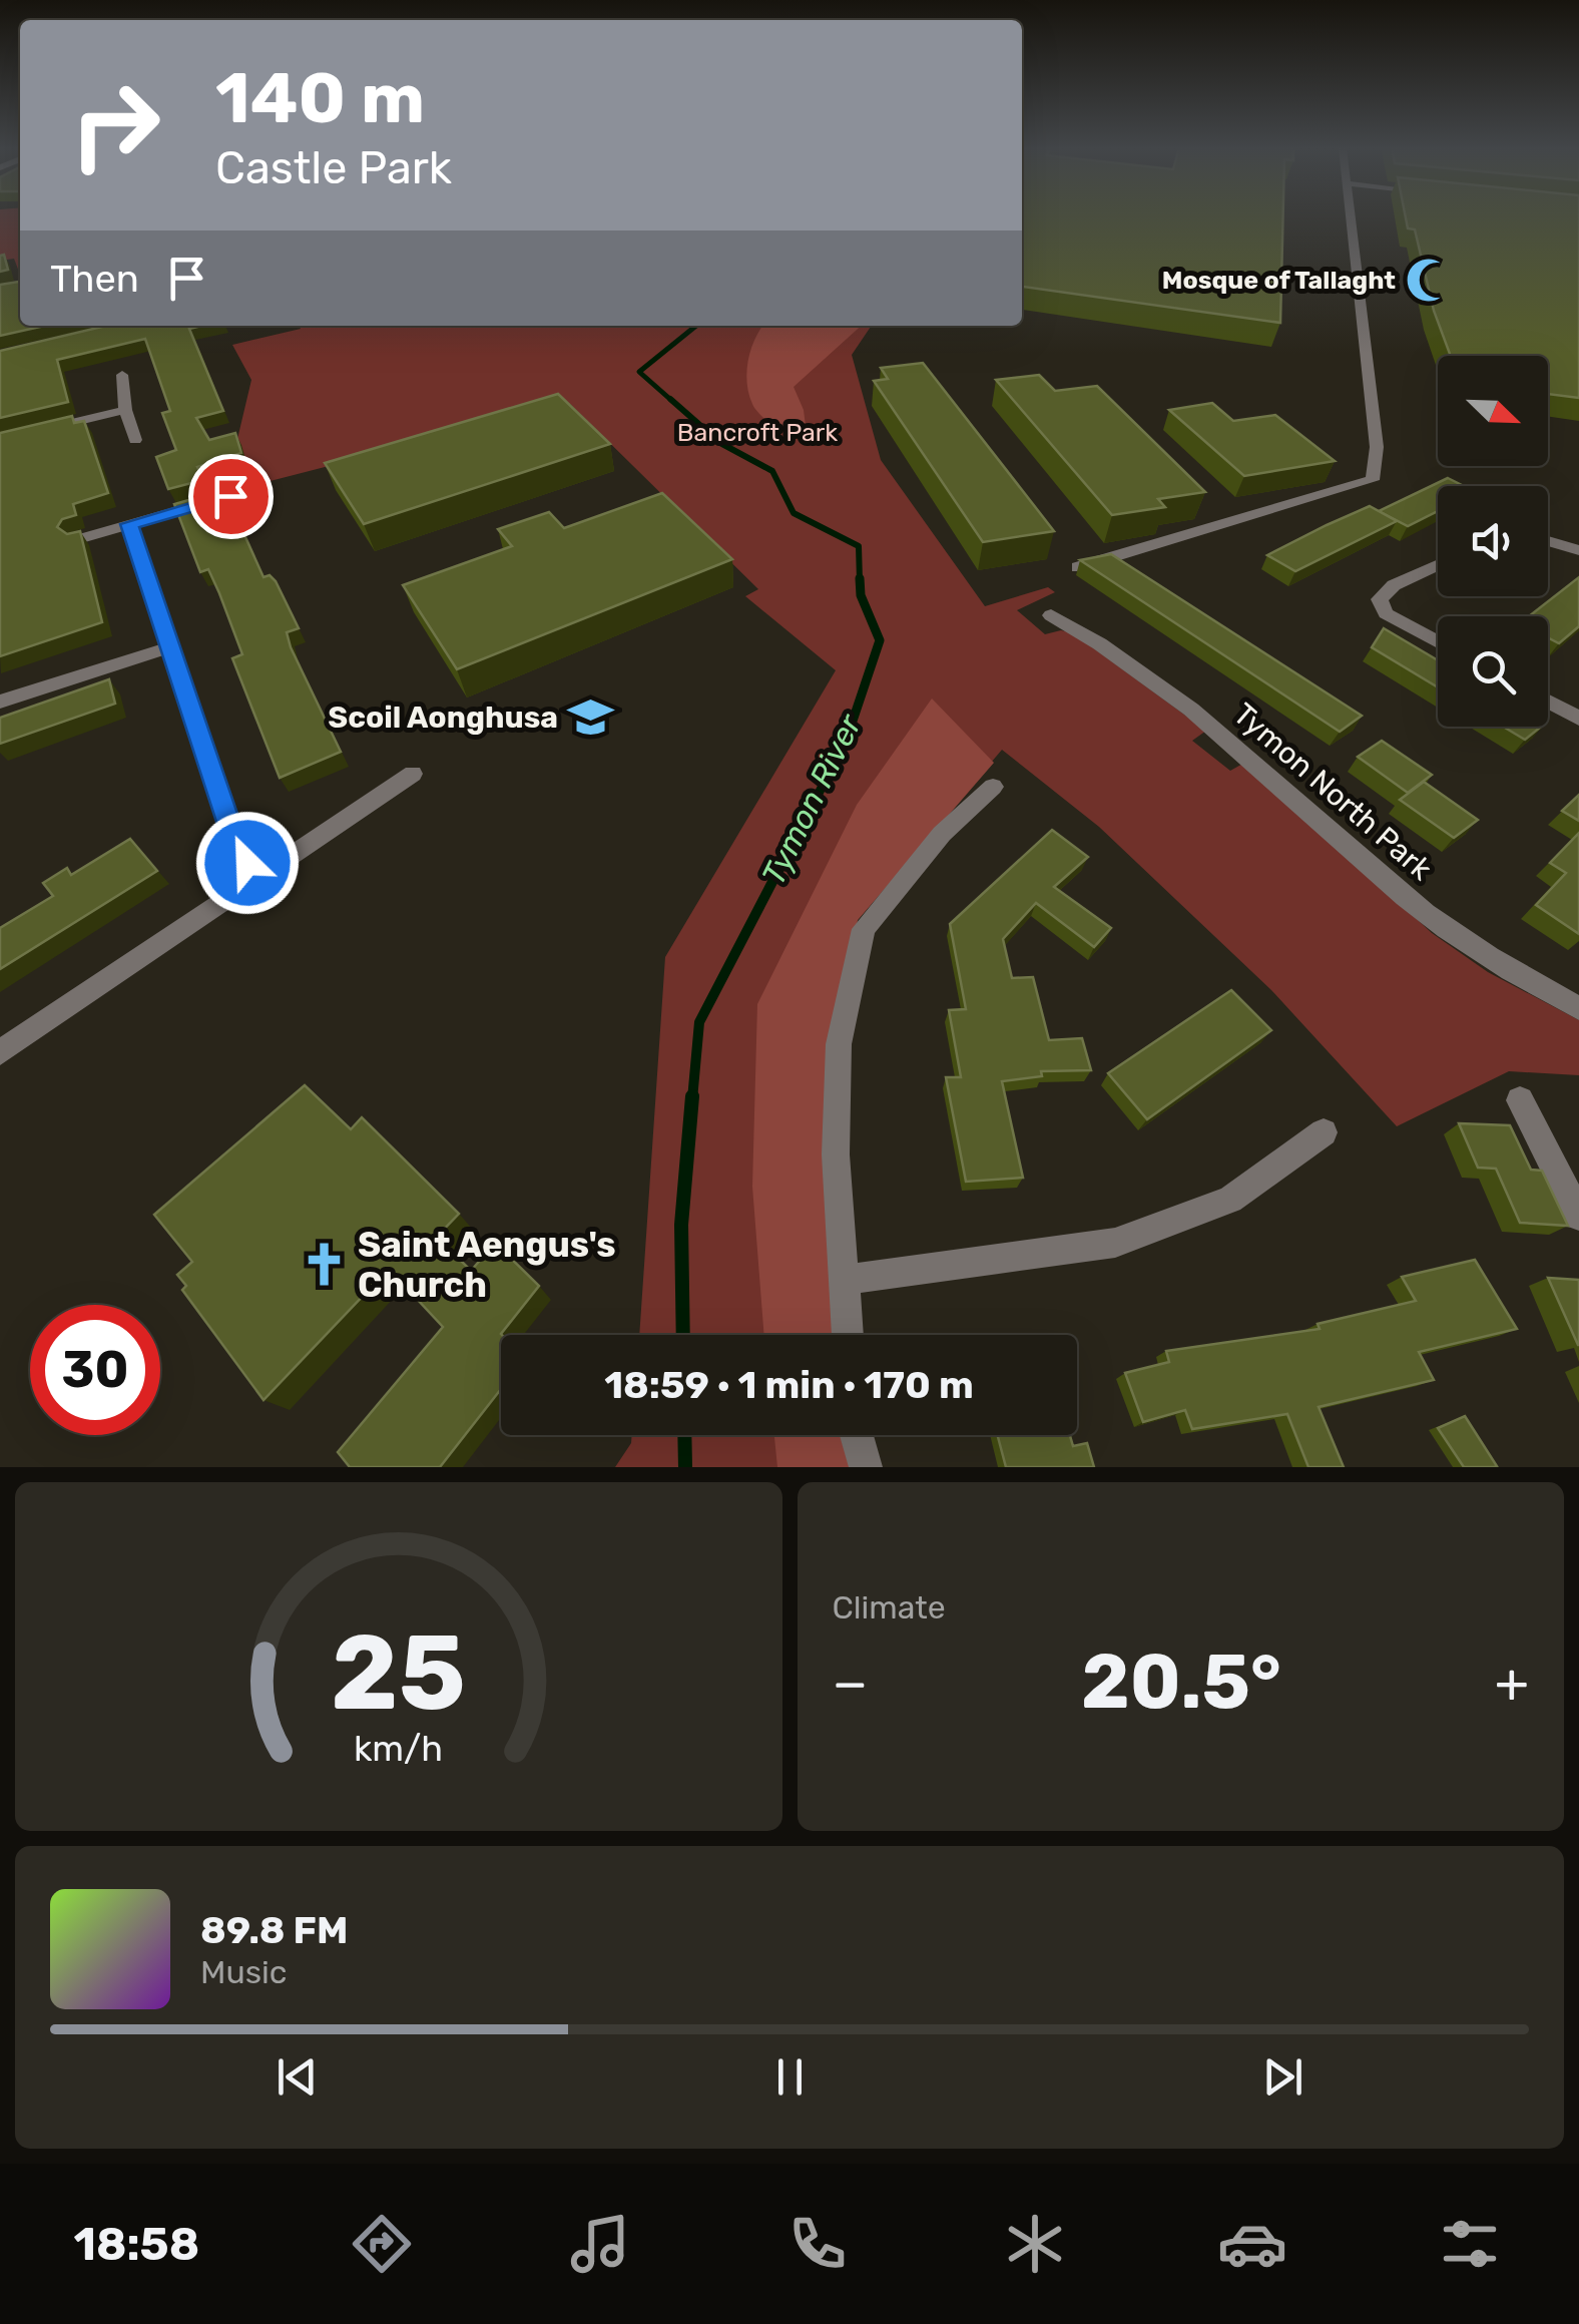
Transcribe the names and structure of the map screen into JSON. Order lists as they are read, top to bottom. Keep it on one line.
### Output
{"streets":{"street":["Tymon North Park"]},"water":["Tymon River"],"parks":["Bancroft Park"],"places":{"mosque":["Mosque of Tallaght"],"school or university":["Scoil Aonghusa"],"church":["Saint Aengus's Church"]},"north":"bottom right","page":{"turn":["140 m","Castle Park"],"then":"Then","limit":"30","trip":"18:59 · 1 min · 170 m","tile":"Climate","heat":["−","20.5°","+"],"song":["89.8 FM","Music"],"tabs":"18:58","gauge":["25","km/h"]}}
